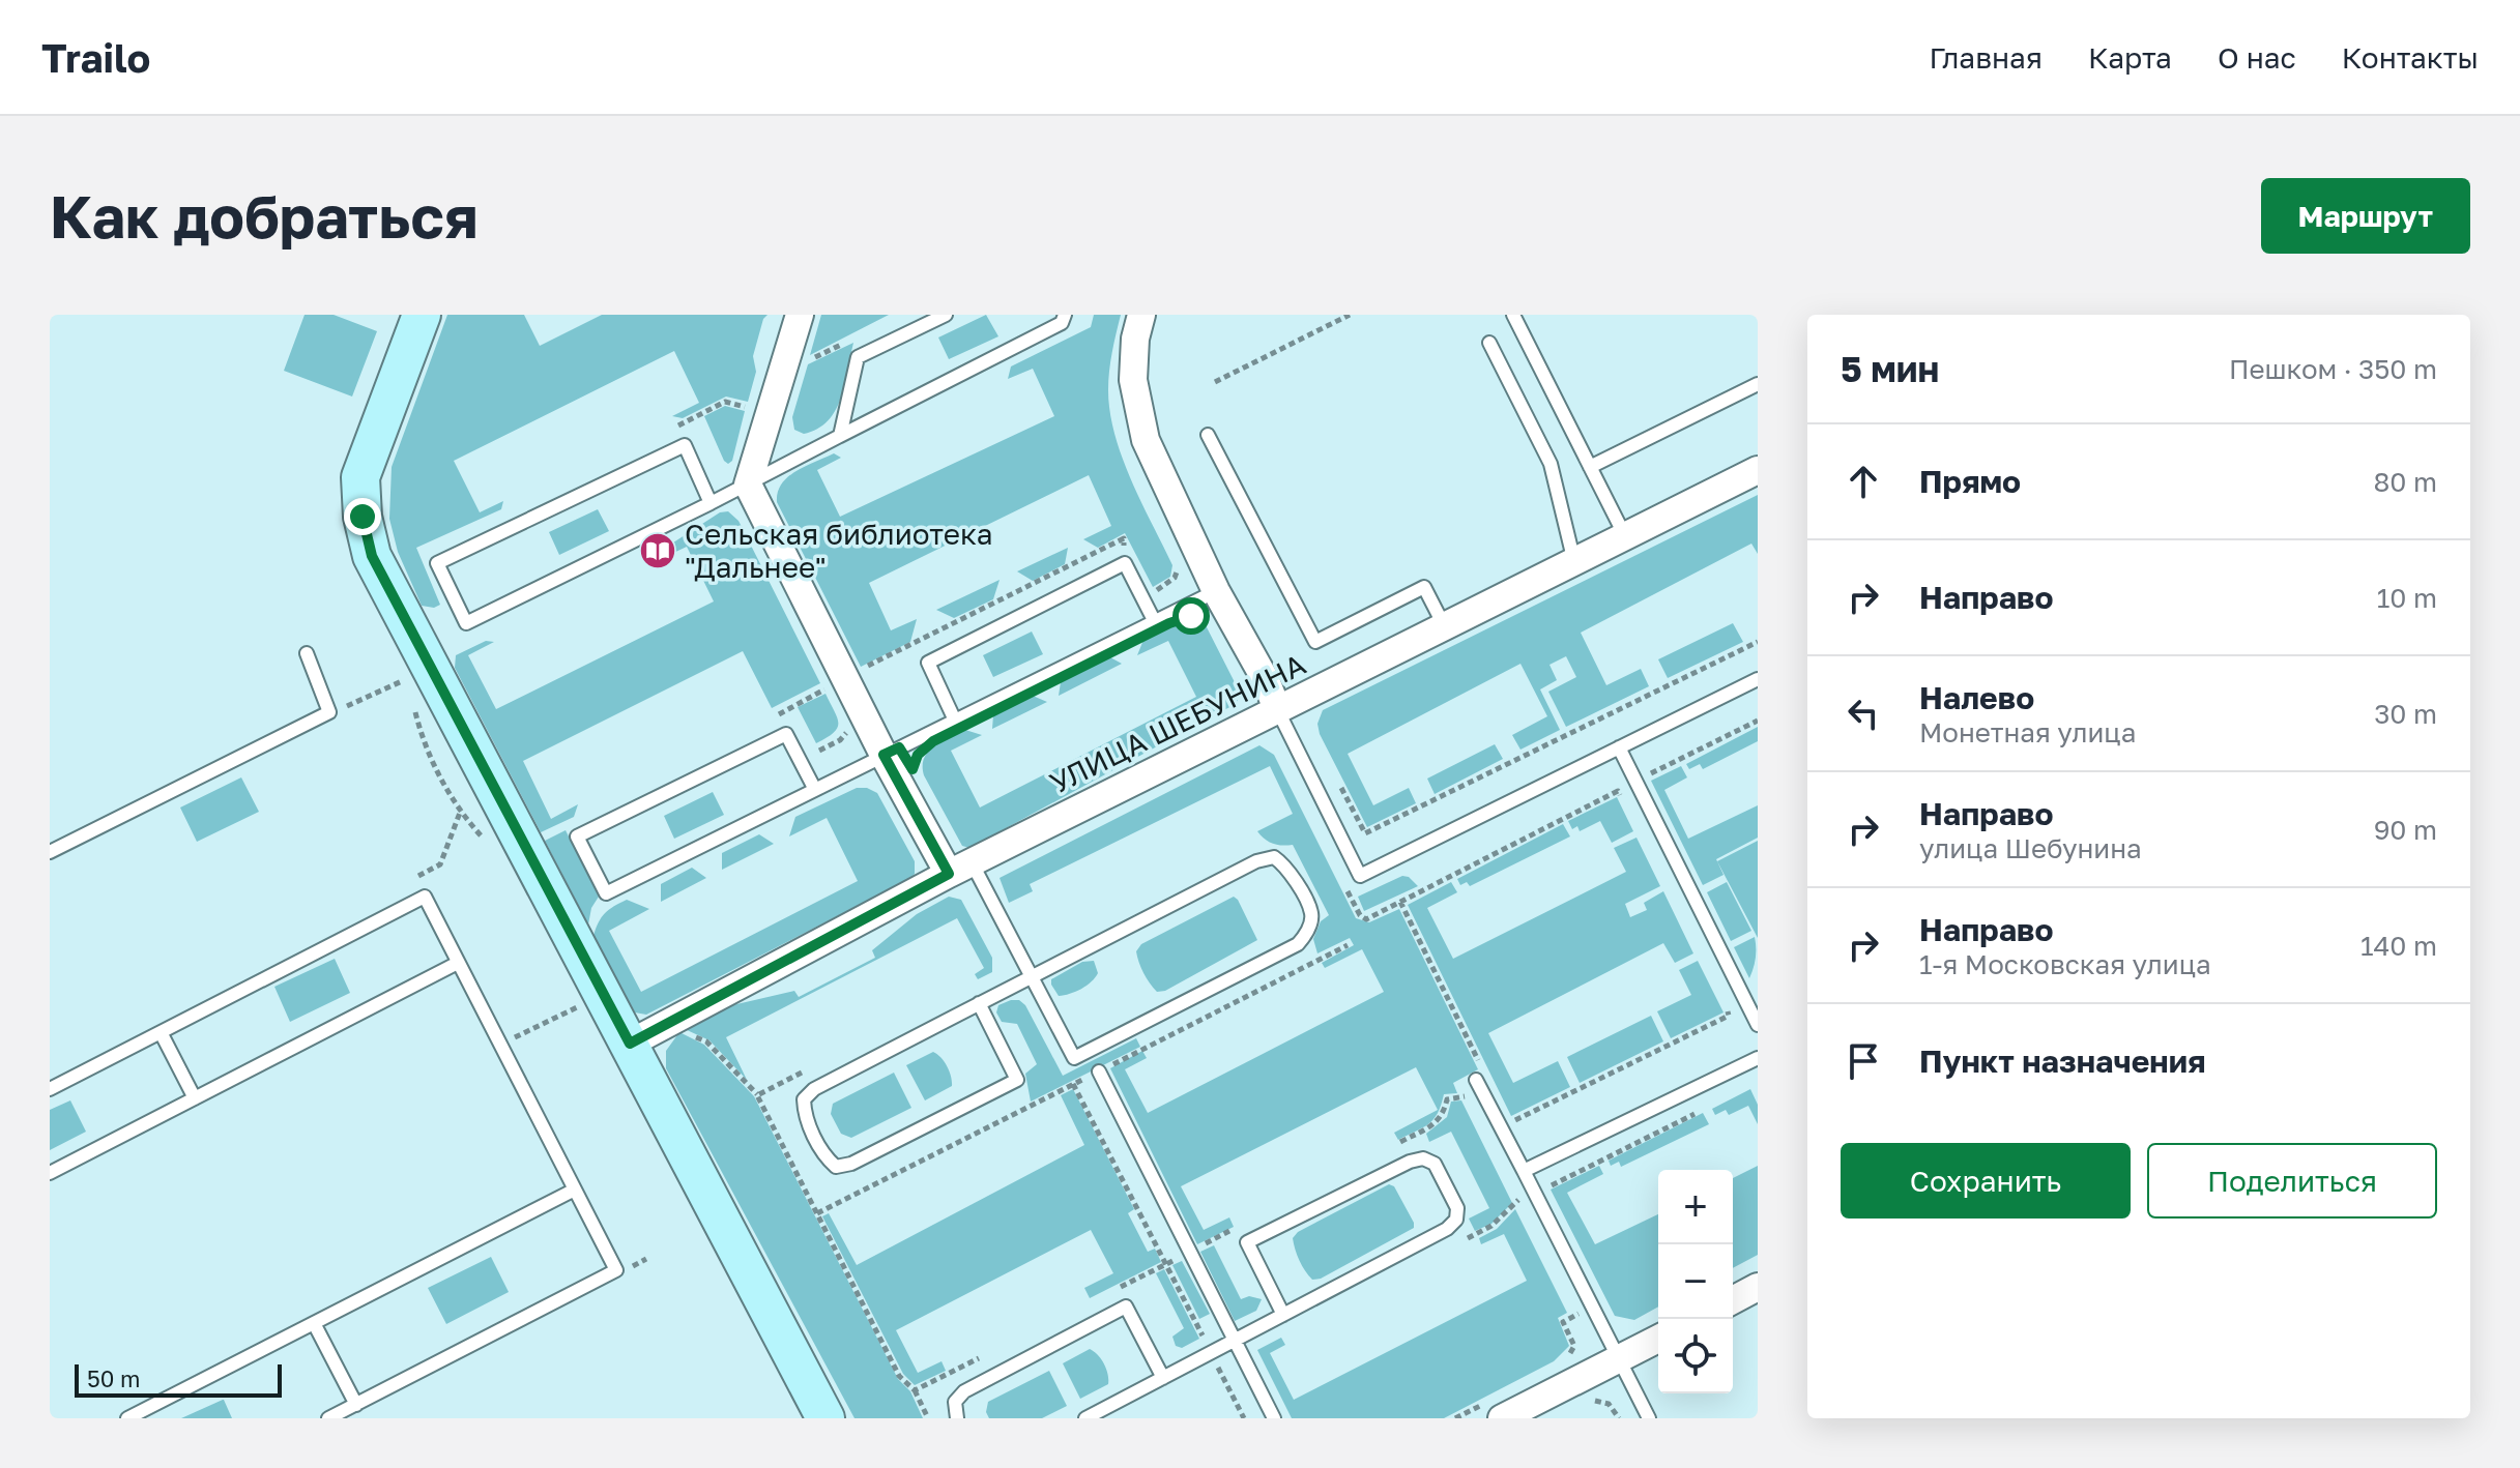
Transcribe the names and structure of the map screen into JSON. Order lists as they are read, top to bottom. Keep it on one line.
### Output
{"streets":{"street":["УЛИЦА ШЕБУНИНА"]},"places":{"library":["Сельская библиотека \"Дальнее\""]},"scale_bar":"50 m","page":{"header":"Trailo","nav":["Главная","Карта","О нас","Контакты"],"buttons":["Маршрут",["Сохранить","Поделиться"]],"title":"Как добраться","heading":["5 мин","Пешком · 350 m"],"list":[["Прямо","80 m"],["Направо","10 m"],["Налево","Монетная улица","30 m"],["Направо","улица Шебунина","90 m"],["Направо","1-я Московская улица","140 m"],"Пункт назначения"],"map_buttons":["+","−"],"scale":"50 m"}}
